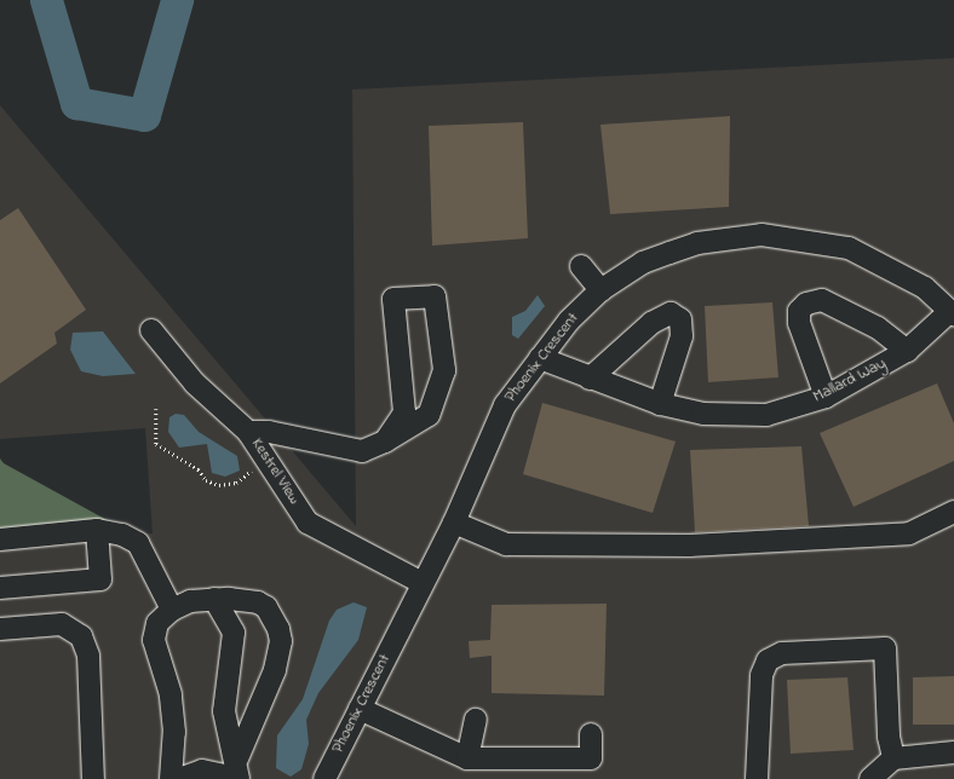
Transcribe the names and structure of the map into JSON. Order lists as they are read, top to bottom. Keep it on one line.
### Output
{"streets":{"street":["Phoenix Crescent","Mallard Way","Kestrel View"]},"crossings":[["Phoenix Crescent","Mallard Way"],["Phoenix Crescent","Kestrel View"]]}
